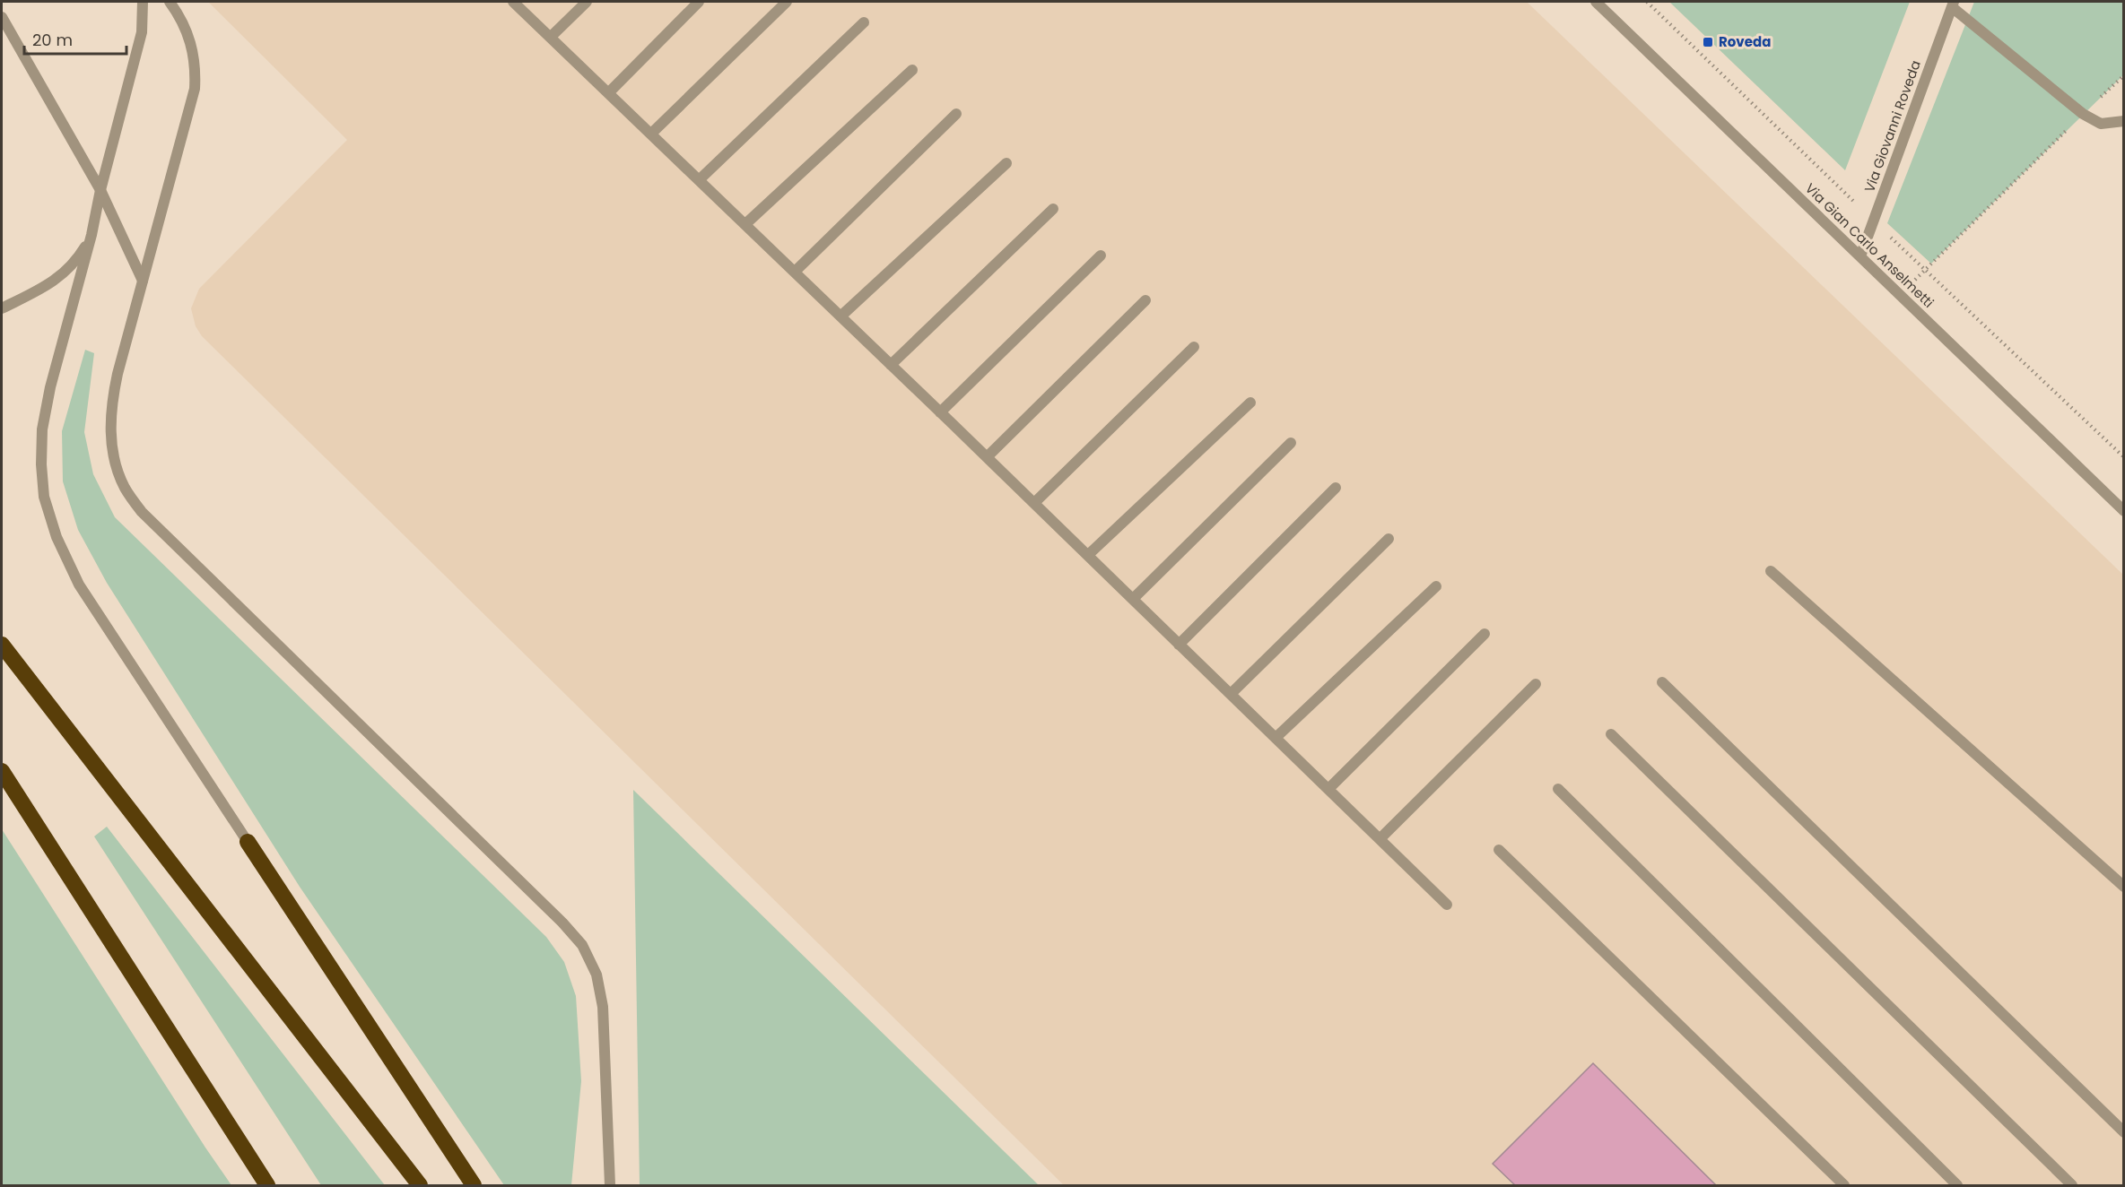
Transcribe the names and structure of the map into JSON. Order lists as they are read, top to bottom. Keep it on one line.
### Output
{"streets":{"street":["Via Giovanni Roveda","Via Gian Carlo Anselmetti"]},"crossings":[["Via Giovanni Roveda","Via Gian Carlo Anselmetti"]],"places":{"transit":["Roveda"]},"scale_bar":"20 m"}
